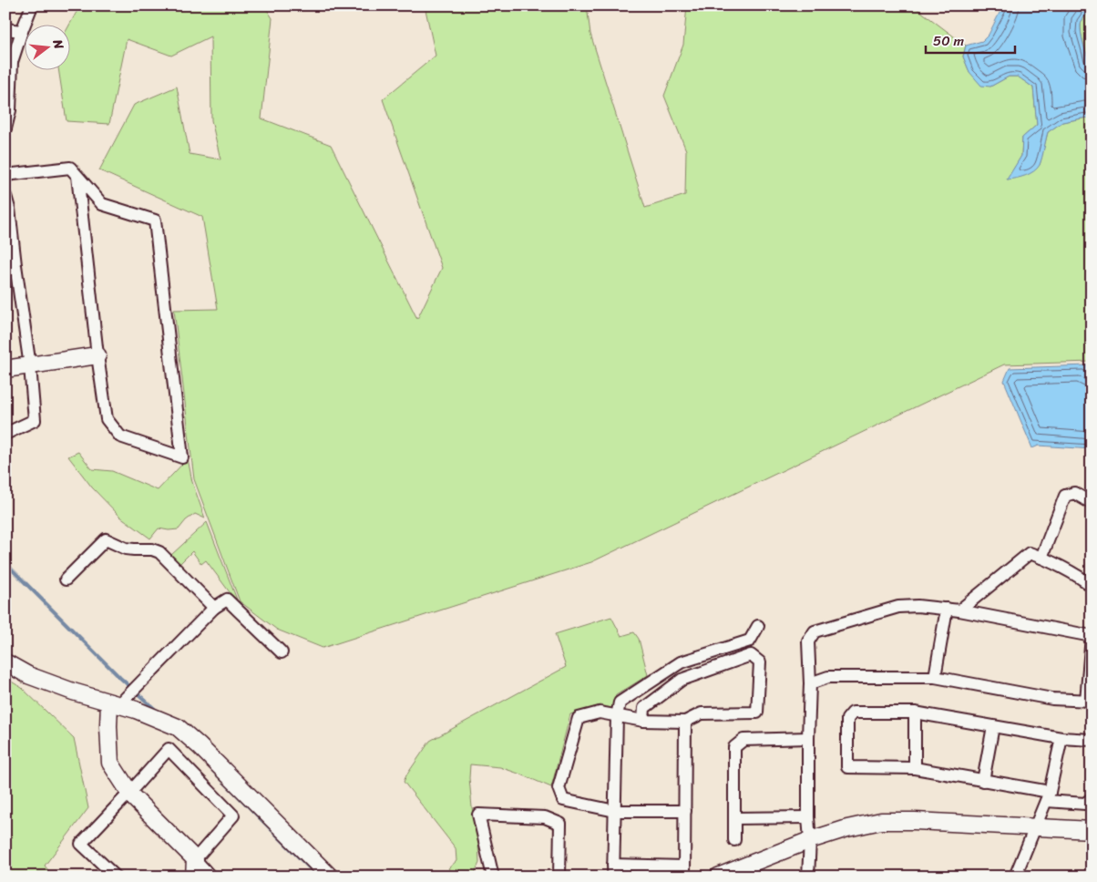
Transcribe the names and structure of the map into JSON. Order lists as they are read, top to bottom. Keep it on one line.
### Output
{"scale_bar":"50 m","north":"right"}
